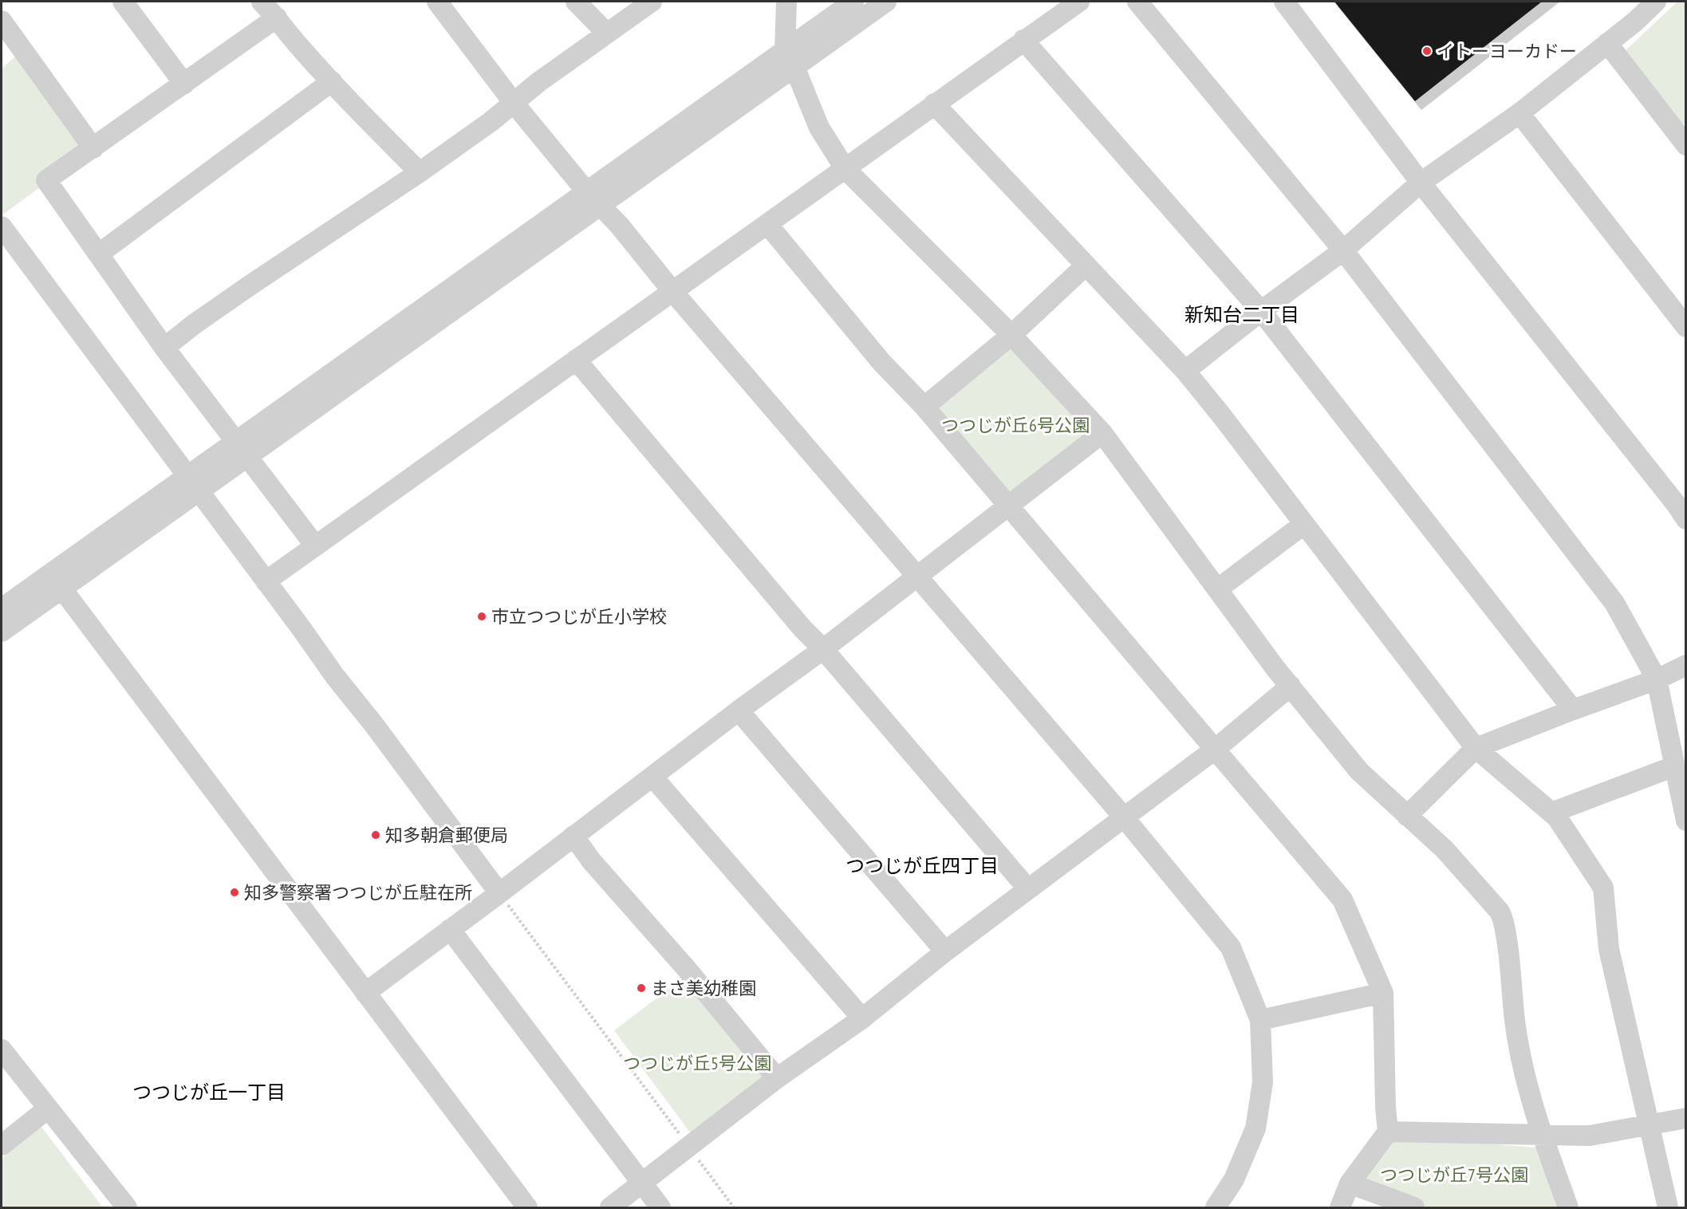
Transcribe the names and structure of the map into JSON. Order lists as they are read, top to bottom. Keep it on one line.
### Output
{"districts":["新知台二丁目","つつじが丘四丁目","つつじが丘一丁目"],"parks":["つつじが丘6号公園","つつじが丘5号公園","つつじが丘7号公園"],"places":["イトーヨーカドー","市立つつじが丘小学校","知多朝倉郵便局","知多警察署つつじが丘駐在所","まさ美幼稚園"]}
